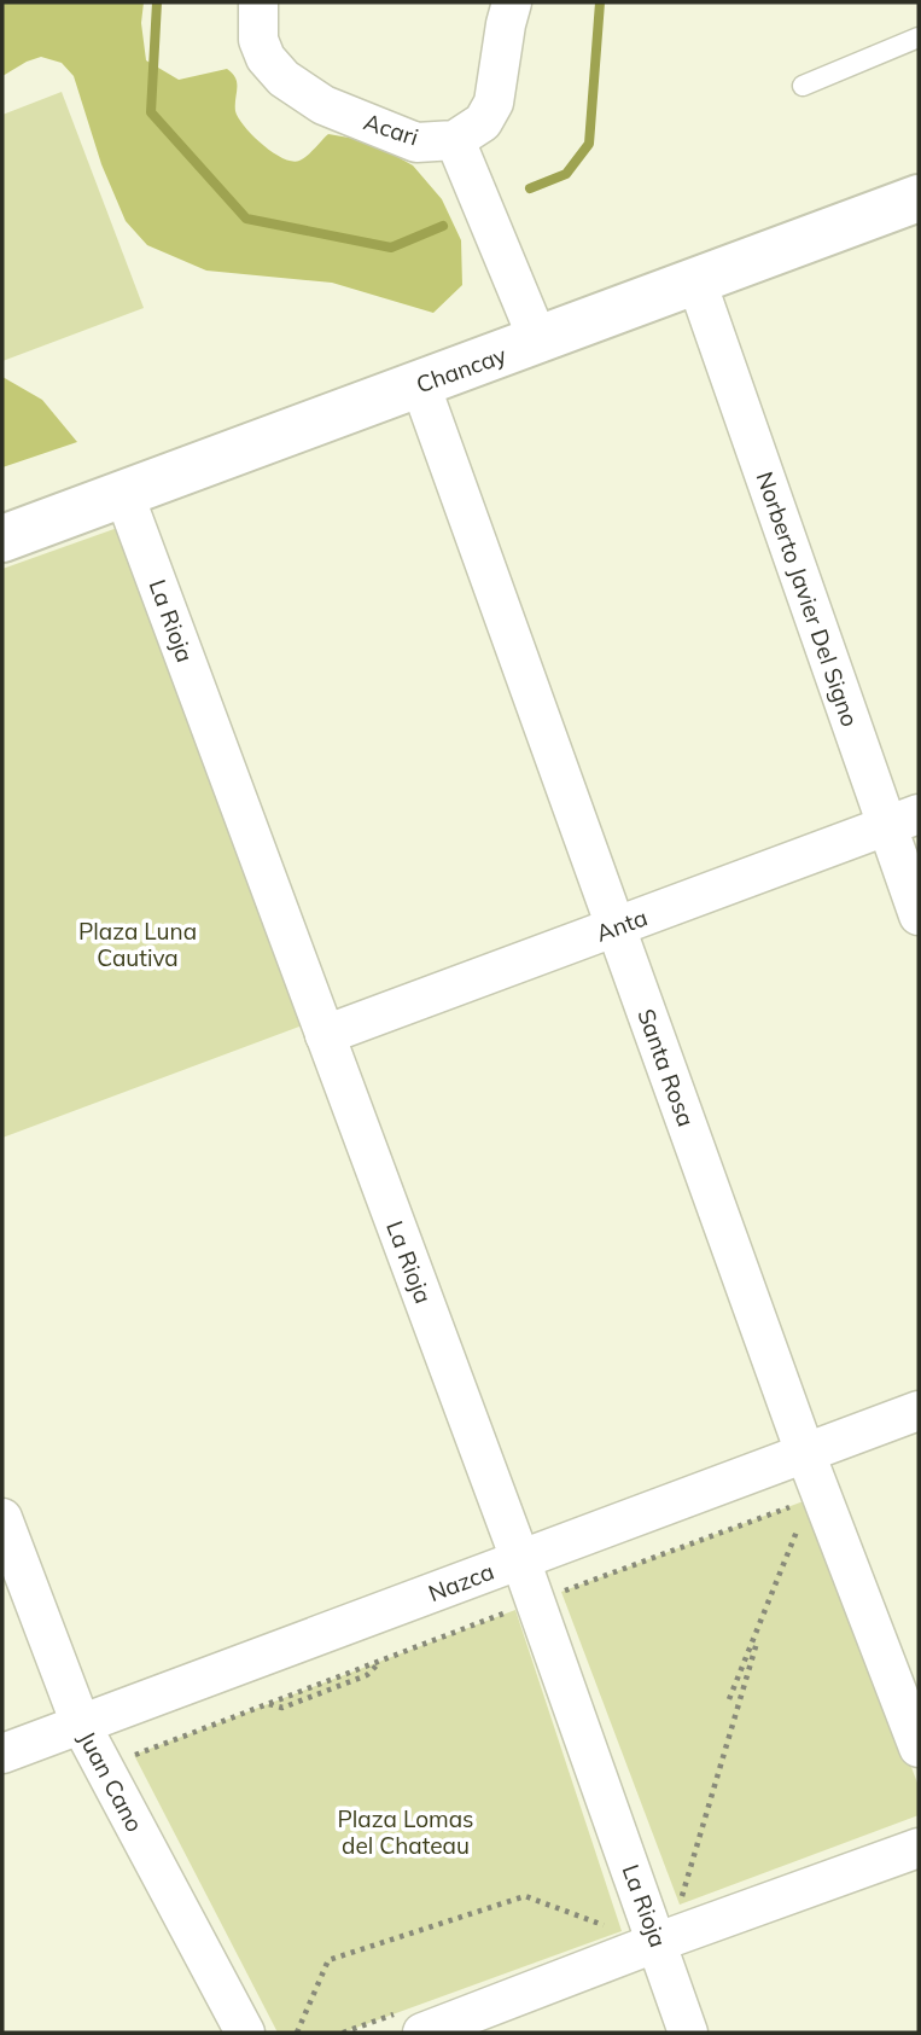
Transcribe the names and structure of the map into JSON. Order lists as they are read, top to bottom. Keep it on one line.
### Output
{"streets":{"main road":["Chancay"],"street":["Acari","Norberto Javier Del Signo","La Rioja","Anta","Santa Rosa","Nazca","Juan Cano"]},"crossings":[["Chancay","Norberto Javier Del Signo"],["Chancay","La Rioja"],["Chancay","Santa Rosa"],["Norberto Javier Del Signo","Anta"],["La Rioja","Anta"],["La Rioja","Nazca"],["Anta","Santa Rosa"],["Santa Rosa","Nazca"],["Nazca","Juan Cano"]],"parks":["Plaza Luna Cautiva","Plaza Lomas del Chateau"]}
